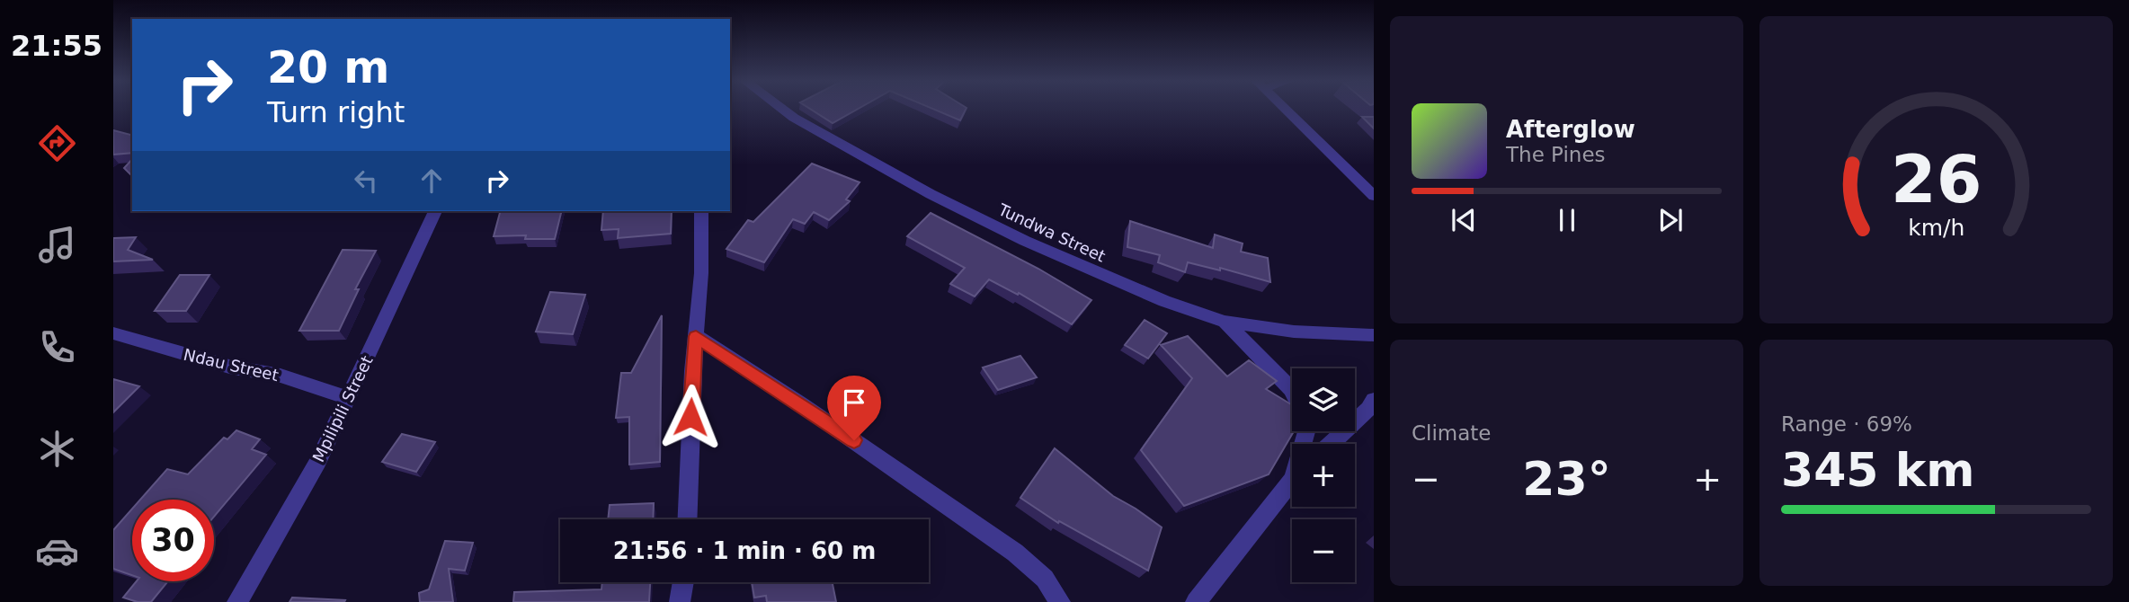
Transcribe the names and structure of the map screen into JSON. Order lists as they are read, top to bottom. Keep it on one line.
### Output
{"streets":{"street":["Tundwa Street","Ndau Street","Mpilipili Street"]},"crossings":[["Ndau Street","Mpilipili Street"]],"page":{"tabs":"21:55","turn":["20 m","Turn right"],"song":["Afterglow","The Pines"],"tile":["Climate",["Range · 69%","345 km"]],"map_buttons":["+","−"],"heat":["−","23°","+"],"limit":"30","trip":"21:56 · 1 min · 60 m","gauge":["26","km/h"]}}
